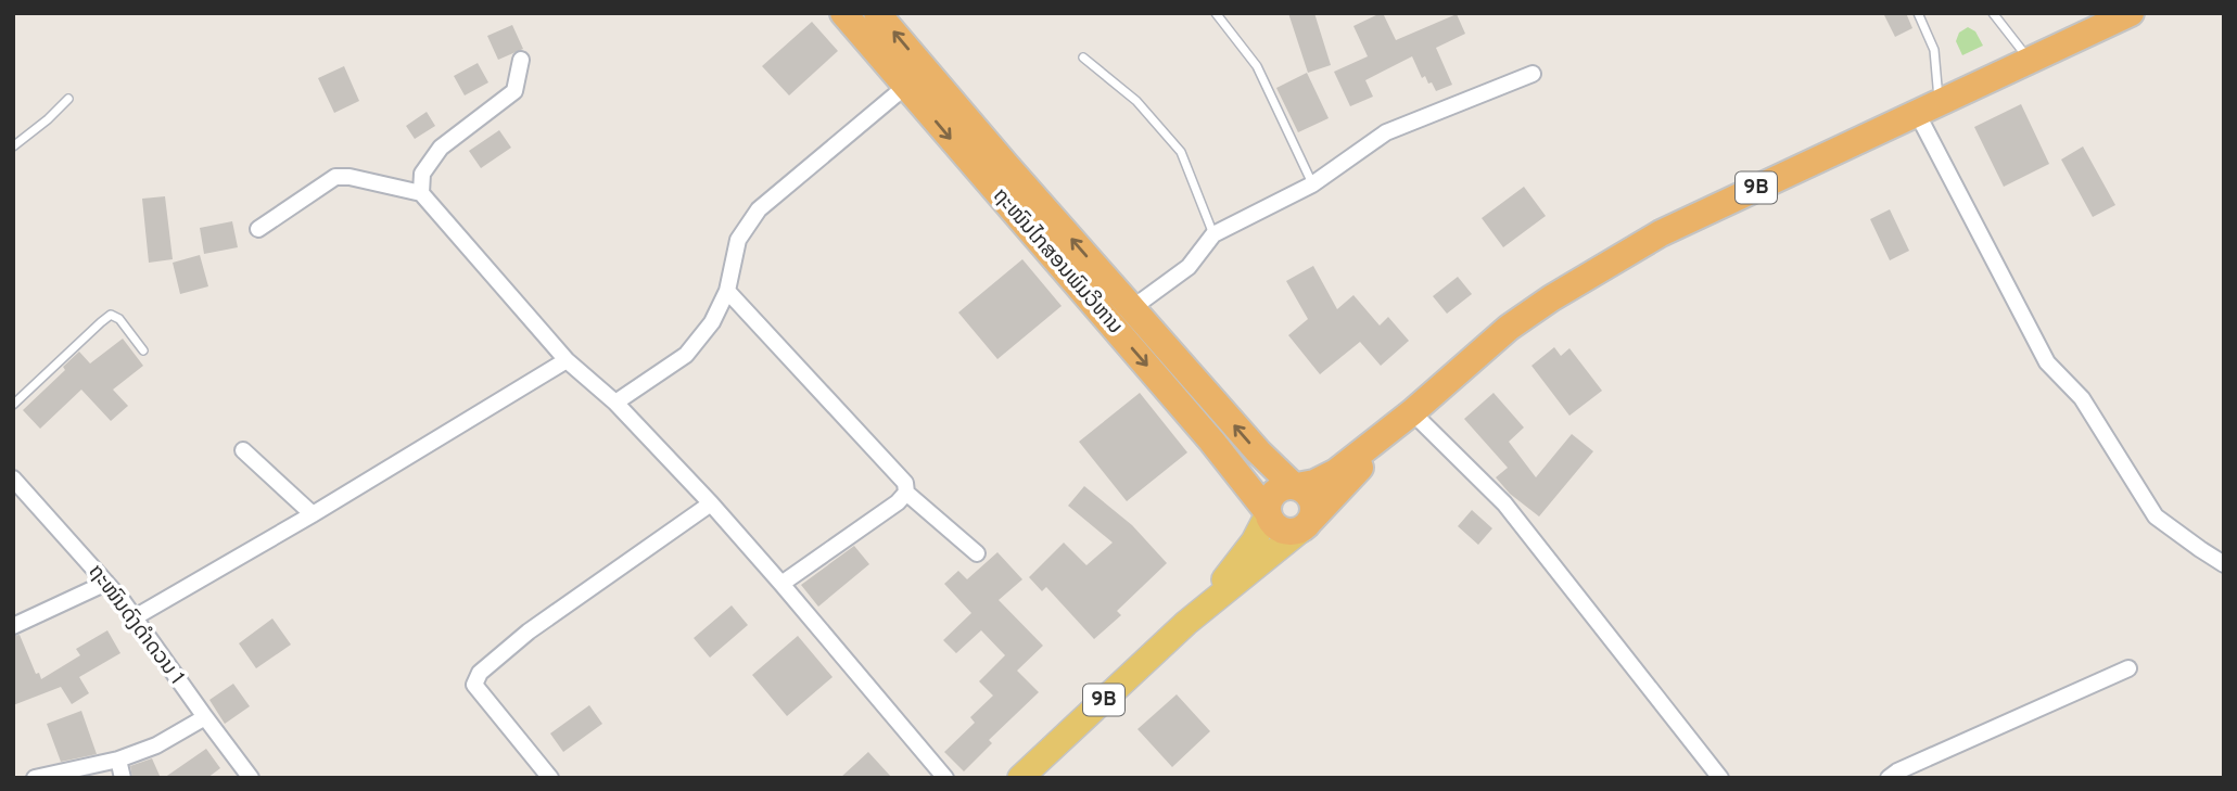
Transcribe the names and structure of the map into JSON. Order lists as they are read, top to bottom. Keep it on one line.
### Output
{"streets":{"highway":["9B","ຖະໜົນໄກສອນພົມວິຫານ"],"street":["ຖະໜົນດົງດຳດວນ 1"]},"crossings":[["9B","ຖະໜົນໄກສອນພົມວິຫານ"]]}
